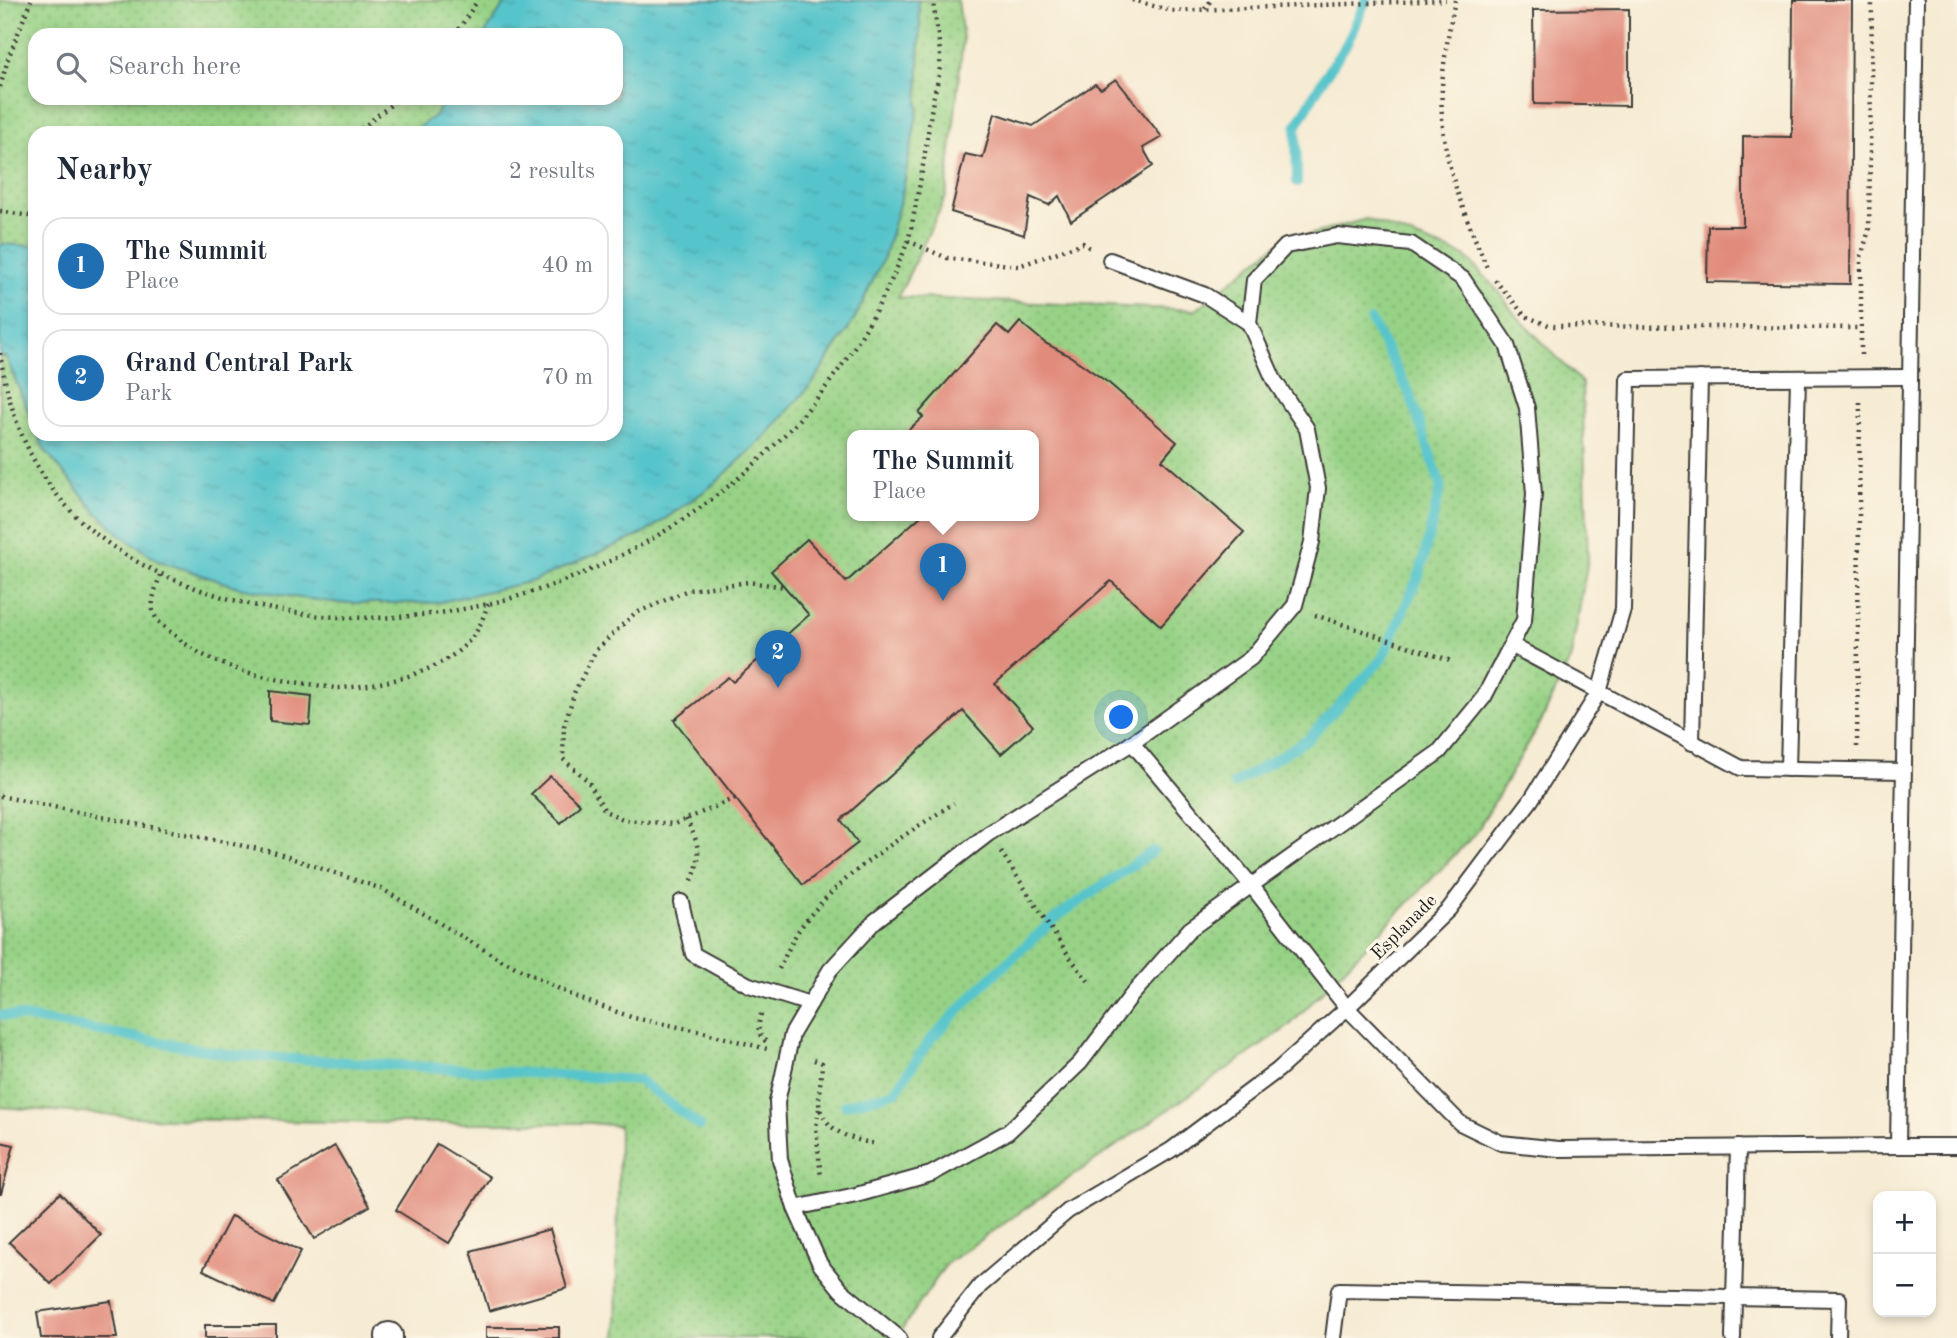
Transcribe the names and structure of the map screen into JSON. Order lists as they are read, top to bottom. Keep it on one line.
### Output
{"streets":{"lane":["Esplanade"]},"page":{"search":"Search here","heading":["Nearby","2 results"],"list":[{"mark":"1","name":"The Summit","note":"Place","value":"40 m"},{"mark":"2","name":"Grand Central Park","note":"Park","value":"70 m"}],"popup":["The Summit","Place"],"pins":["1","2"],"map_buttons":["+","−"]}}
